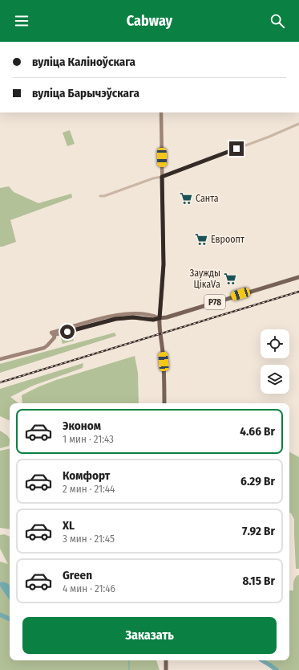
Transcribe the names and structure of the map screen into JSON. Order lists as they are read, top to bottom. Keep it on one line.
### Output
{"streets":{"main road":["Р78"]},"places":{"supermarket":["Санта","Евроопт","Заужды ЦікаVа"]},"page":{"header":"Cabway","banner":["вуліца Каліноўскага","вуліца Барычэўскага"],"list":[{"name":"Эконом","note":"1 мин · 21:43","value":"4.66 Br"},{"name":"Комфорт","note":"2 мин · 21:44","value":"6.29 Br"},{"name":"XL","note":"3 мин · 21:45","value":"7.92 Br"},{"name":"Green","note":"4 мин · 21:46","value":"8.15 Br"}],"buttons":"Заказать"}}
